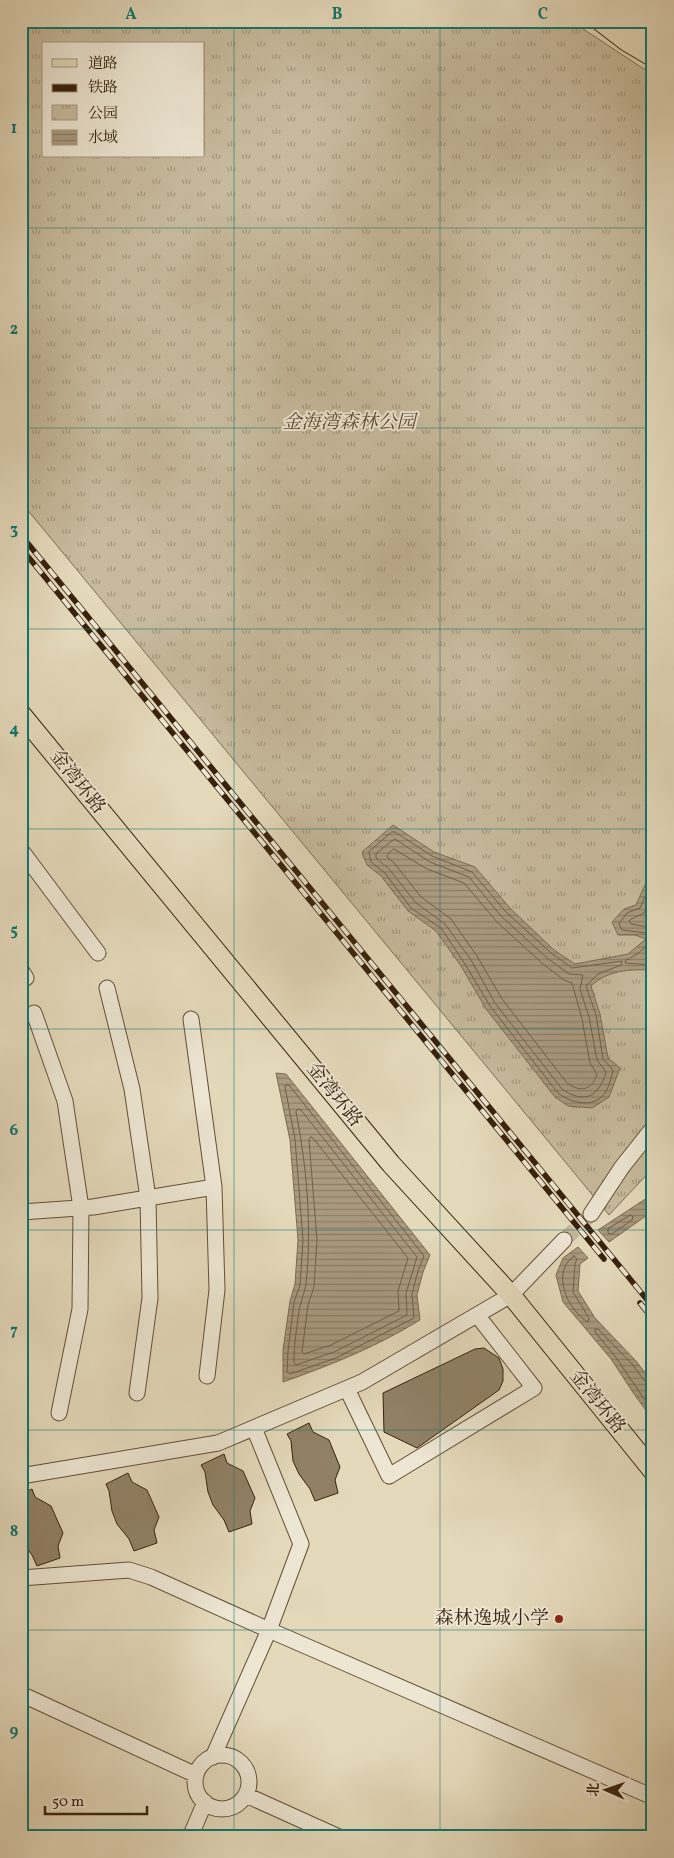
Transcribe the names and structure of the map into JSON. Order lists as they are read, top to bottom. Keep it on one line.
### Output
{"streets":{"main road":["金湾环路"]},"parks":["金海湾森林公园"],"places":["森林逸城小学"],"legend":["道路","铁路","公园","水域"],"scale_bar":"50 m","north":"left","grid":{"columns":["A","B","C"],"rows":["1","2","3","4","5","6","7","8","9"]}}
